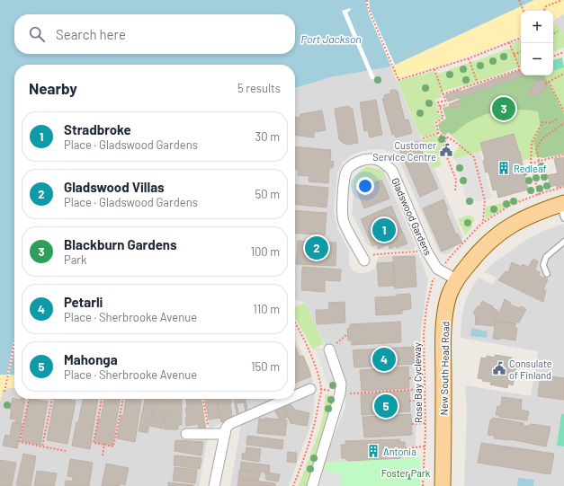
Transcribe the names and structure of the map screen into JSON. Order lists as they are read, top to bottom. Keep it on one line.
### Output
{"streets":{"main road":["New South Head Road"],"street":["Gladswood Gardens"],"path":["Rose Bay Cycleway"]},"crossings":[["Gladswood Gardens","New South Head Road"]],"water":["Port Jackson"],"parks":["Foster Park"],"places":{"public building":["Customer Service Centre","Consulate of Finland"],"building":["Redleaf","Antonia"]},"page":{"map_buttons":["+","−"],"search":"Search here","heading":["Nearby","5 results"],"pins":["3","1","2","4","5"],"list":[{"mark":"1","name":"Stradbroke","note":"Place · Gladswood Gardens","value":"30 m"},{"mark":"2","name":"Gladswood Villas","note":"Place · Gladswood Gardens","value":"50 m"},{"mark":"3","name":"Blackburn Gardens","note":"Park","value":"100 m"},{"mark":"4","name":"Petarli","note":"Place · Sherbrooke Avenue","value":"110 m"},{"mark":"5","name":"Mahonga","note":"Place · Sherbrooke Avenue","value":"150 m"}]}}
